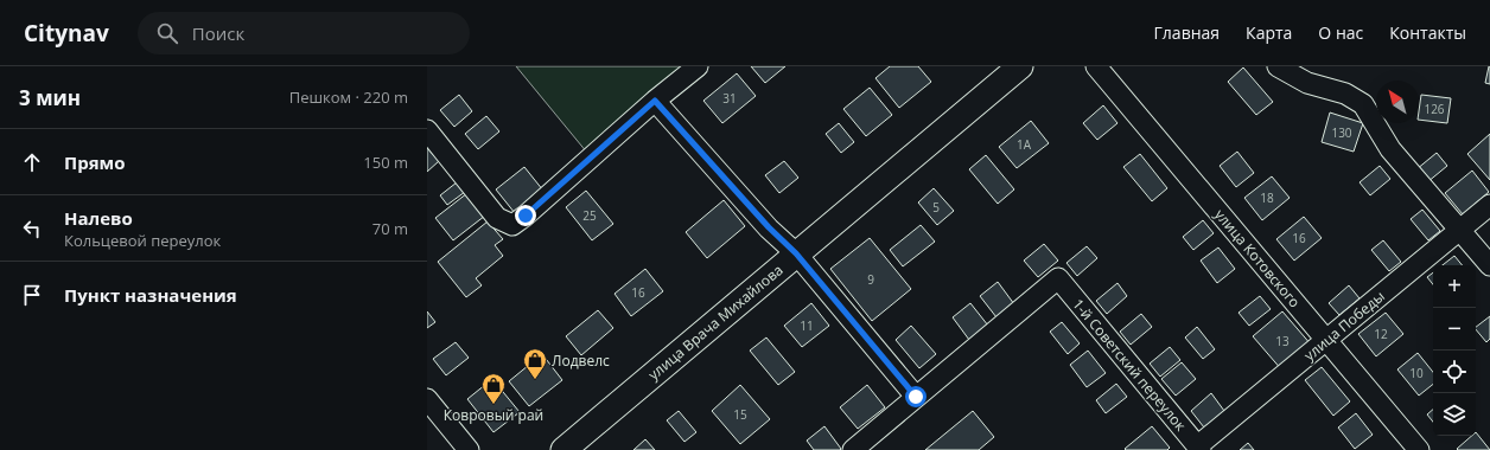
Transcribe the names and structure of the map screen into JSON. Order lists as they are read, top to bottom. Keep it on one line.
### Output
{"streets":{"main road":["улица Врача Михайлова"],"street":["улица Котовского","улица Победы","1-й Советский переулок"]},"crossings":[["улица Котовского","улица Победы"],["улица Победы","1-й Советский переулок"]],"places":{"shop":["Лодвелс","Ковровый рай"]},"house_numbers":["31","126","130","1А","18","5","25","16","9","16","11","12","13","10","15"],"north":"top left","page":{"header":"Citynav","search":"Поиск","nav":["Главная","Карта","О нас","Контакты"],"heading":["3 мин","Пешком · 220 m"],"list":[["Прямо","150 m"],["Налево","Кольцевой переулок","70 m"],"Пункт назначения"],"map_buttons":["+","−"]}}
